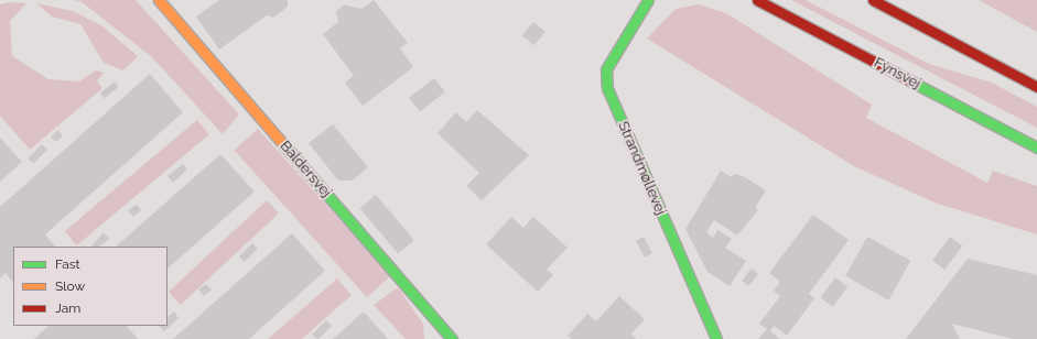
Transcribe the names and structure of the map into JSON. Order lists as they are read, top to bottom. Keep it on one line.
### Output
{"streets":{"street":["Fynsvej","Strandmøllevej","Baldersvej"]},"legend":["Fast","Slow","Jam"]}
